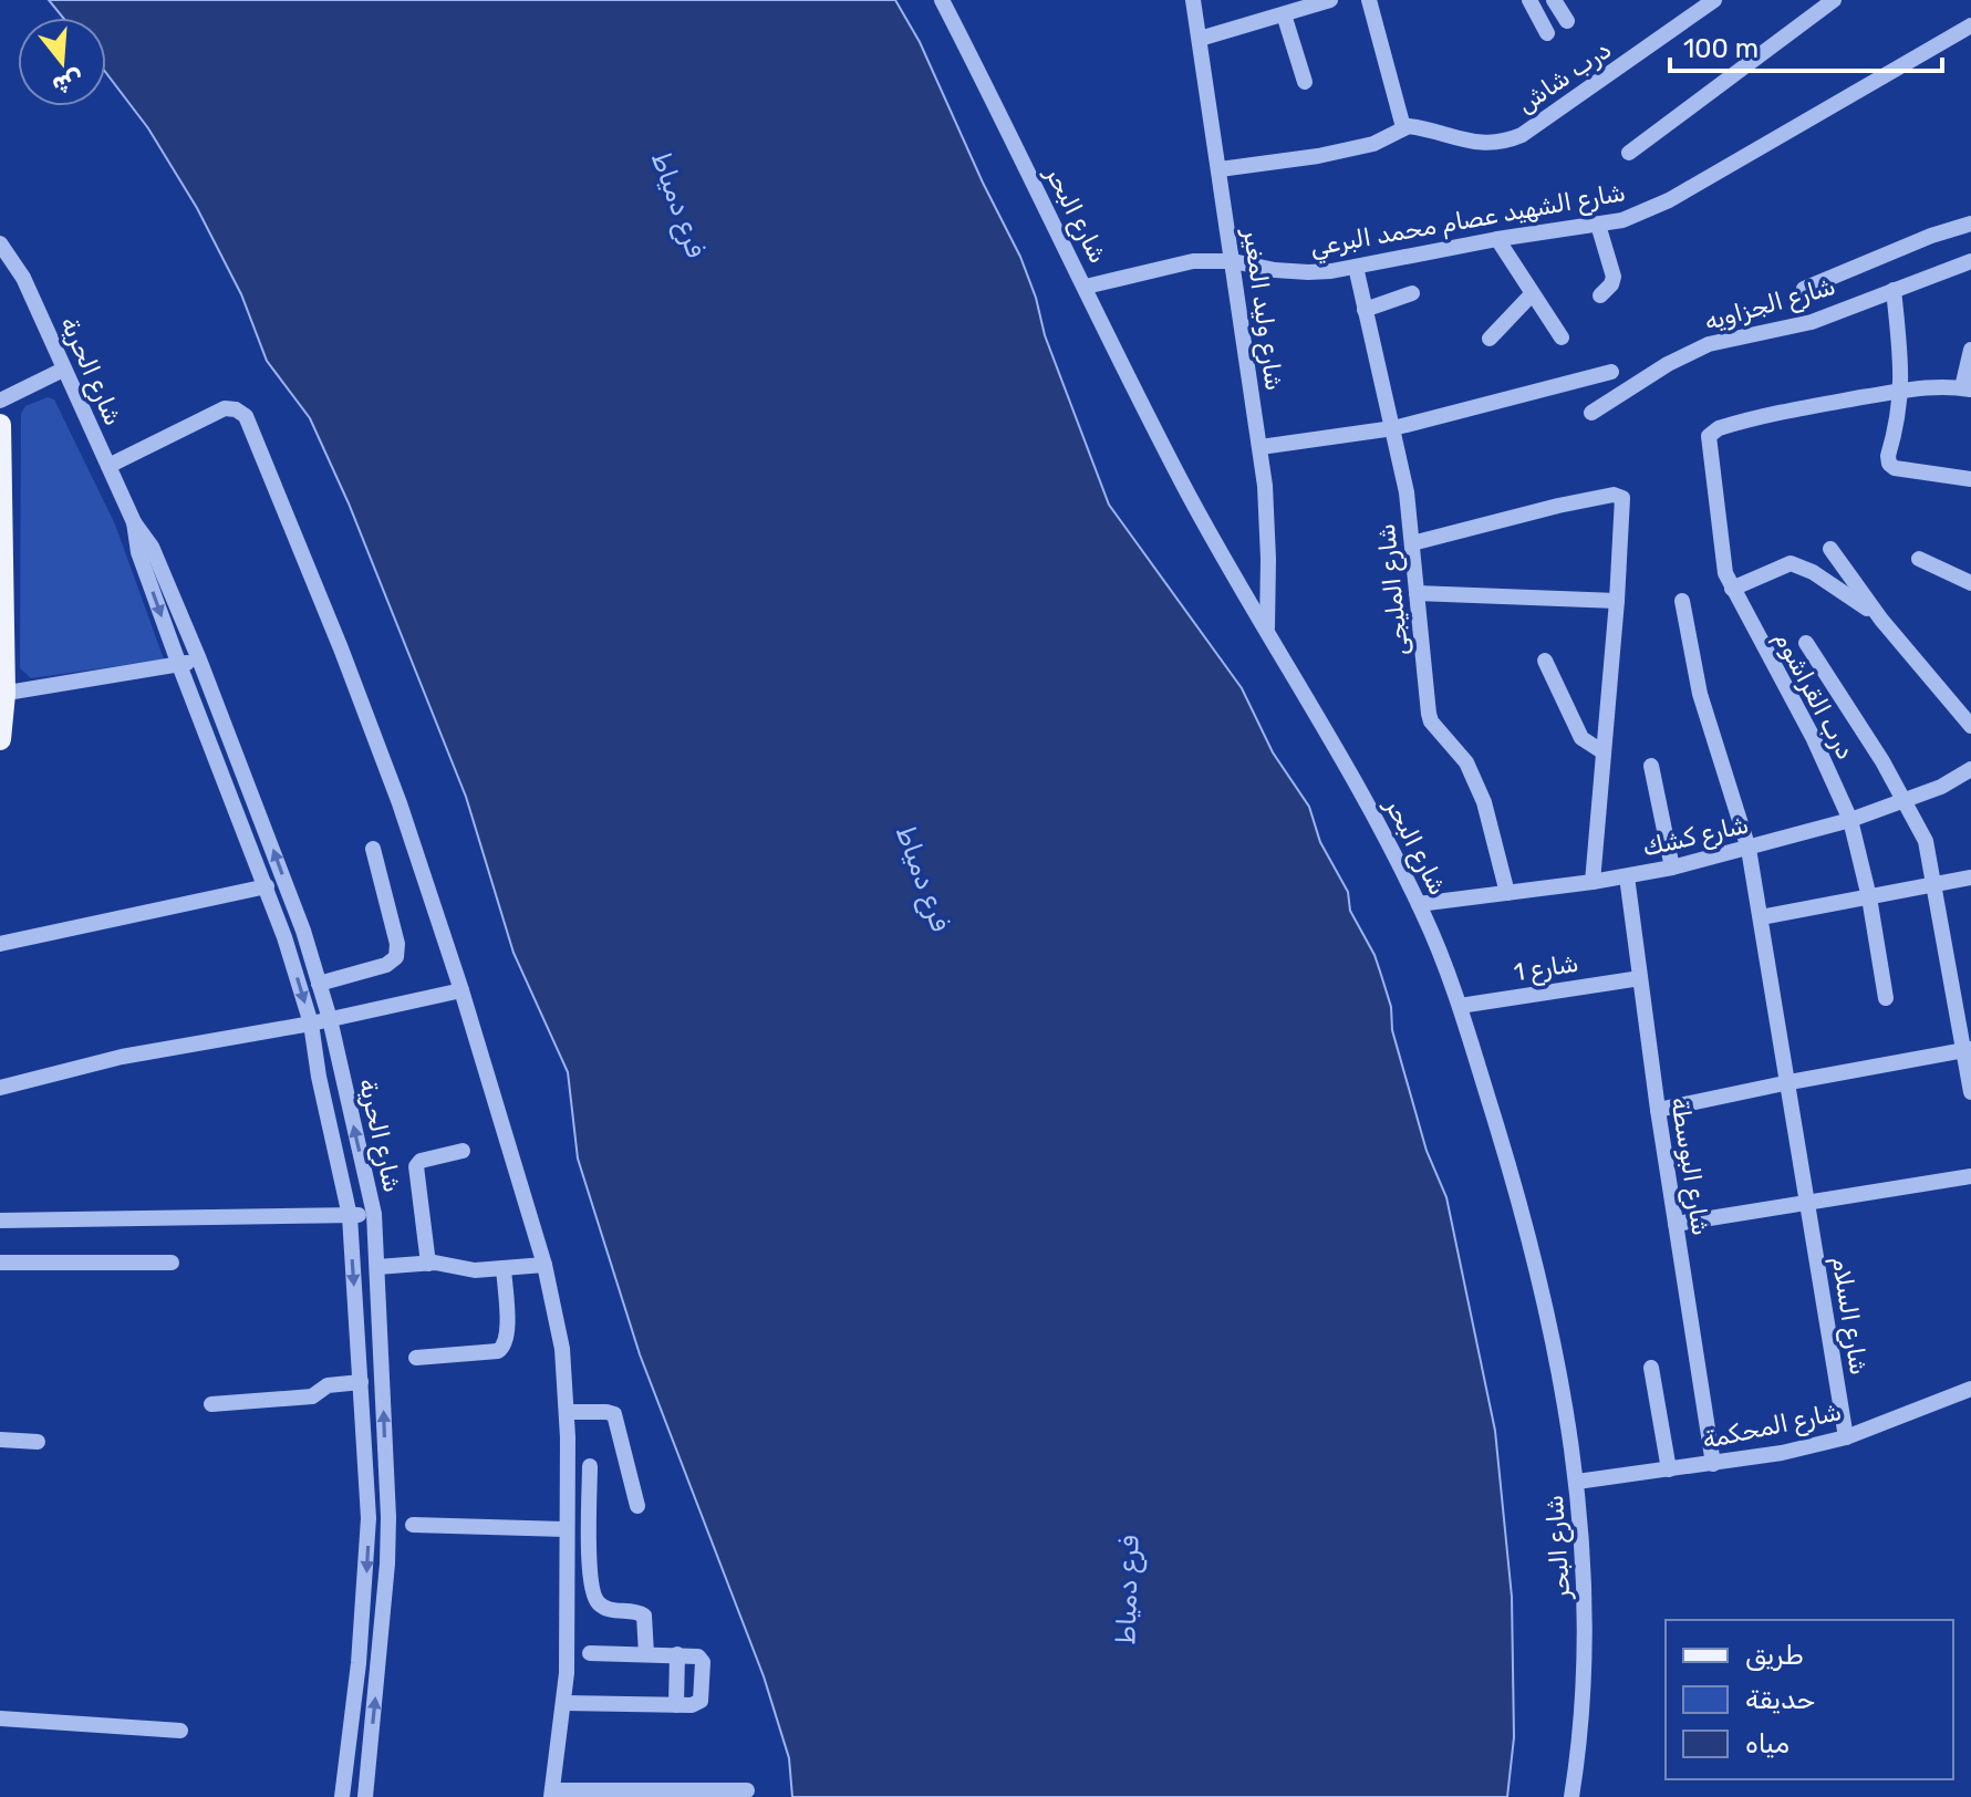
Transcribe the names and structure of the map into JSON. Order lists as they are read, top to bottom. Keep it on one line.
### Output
{"streets":{"street":["درب شاش","شارع البحر","شارع الشهيد عصام محمد البرعي","شارع الجزاويه","شارع وليد المغير","شارع الحرية","شارع المليجى","درب القراشوم","شارع كشك","شارع 1","شارع البوسطة","شارع السلام","شارع المحكمة"]},"crossings":[["شارع البحر","شارع الشهيد عصام محمد البرعي"],["شارع البحر","شارع وليد المغير"],["شارع البحر","شارع كشك"],["شارع البحر","شارع 1"],["شارع البحر","شارع المحكمة"],["شارع الشهيد عصام محمد البرعي","شارع وليد المغير"],["شارع الشهيد عصام محمد البرعي","شارع المليجى"],["شارع المليجى","شارع كشك"],["درب القراشوم","شارع كشك"],["شارع كشك","شارع البوسطة"],["شارع كشك","شارع السلام"],["شارع 1","شارع البوسطة"],["شارع البوسطة","شارع المحكمة"],["شارع السلام","شارع المحكمة"]],"water":["فرع دمياط"],"legend":["طريق","حديقة","مياه"],"scale_bar":"100 m","north":"bottom"}
